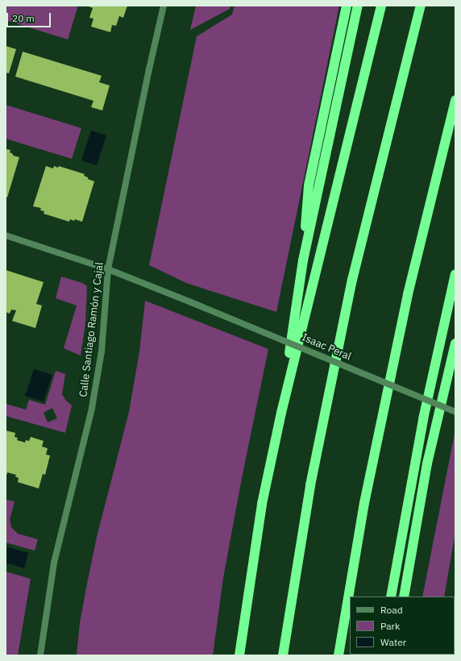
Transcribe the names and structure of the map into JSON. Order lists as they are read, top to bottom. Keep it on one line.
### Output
{"streets":{"street":["Calle Santiago Ramón y Cajal","Isaac Peral"]},"crossings":[["Calle Santiago Ramón y Cajal","Isaac Peral"]],"legend":["Road","Park","Water"],"scale_bar":"20 m"}
